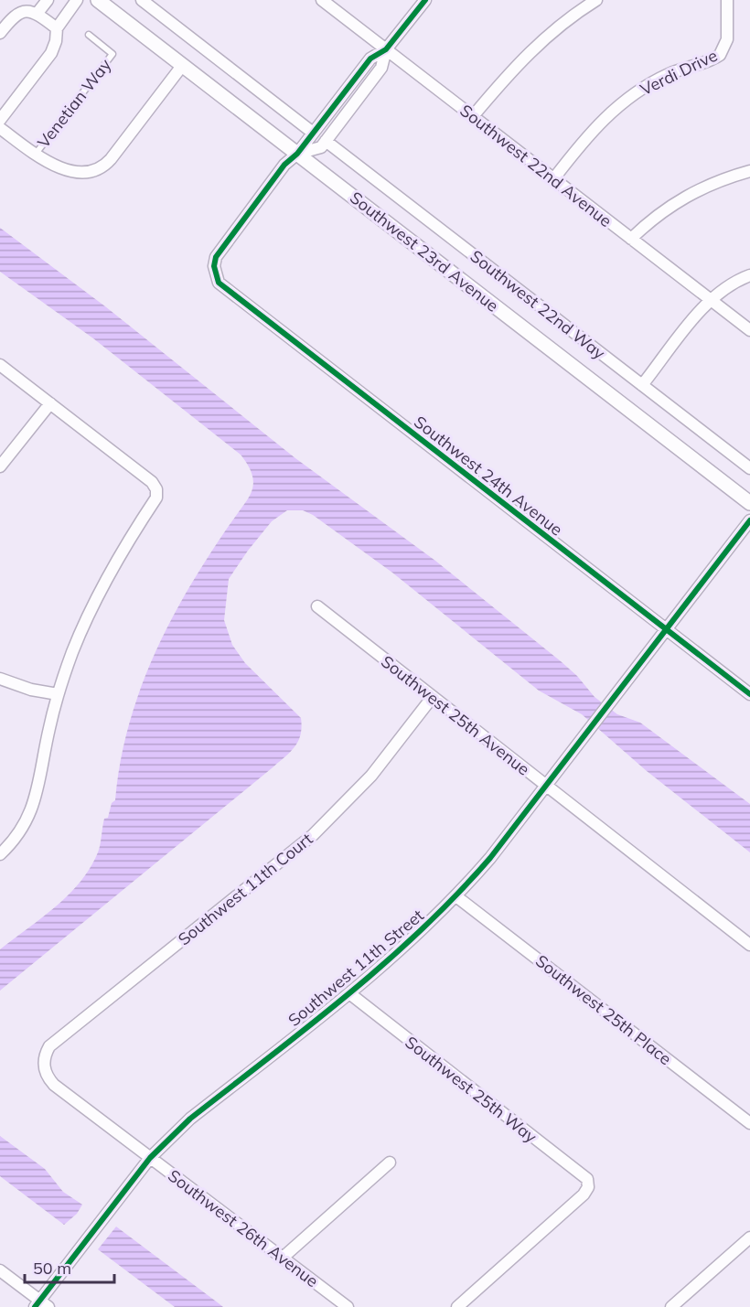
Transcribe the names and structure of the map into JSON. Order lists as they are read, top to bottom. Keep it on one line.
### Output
{"streets":{"street":["Verdi Drive","Southwest 22nd Avenue","Southwest 23rd Avenue","Southwest 22nd Way","Southwest 24th Avenue","Southwest 25th Avenue","Southwest 11th Court","Southwest 11th Street","Southwest 25th Place","Southwest 25th Way","Southwest 26th Avenue"],"lane":["Venetian Way"]},"crossings":[["Verdi Drive","Southwest 22nd Avenue"],["Southwest 23rd Avenue","Southwest 24th Avenue"],["Southwest 24th Avenue","Southwest 11th Street"],["Southwest 25th Avenue","Southwest 11th Court"],["Southwest 25th Avenue","Southwest 11th Street"],["Southwest 11th Court","Southwest 26th Avenue"],["Southwest 11th Street","Southwest 25th Place"],["Southwest 11th Street","Southwest 25th Way"],["Southwest 11th Street","Southwest 26th Avenue"]],"scale_bar":"50 m"}
